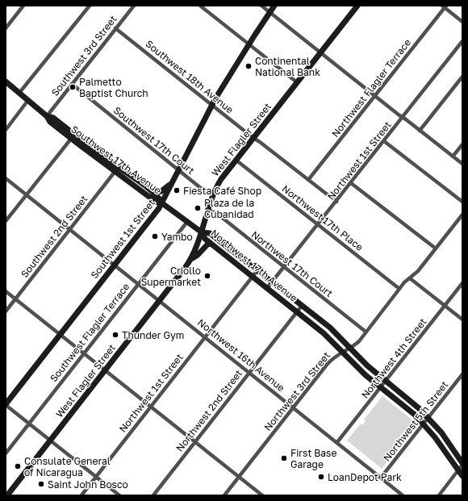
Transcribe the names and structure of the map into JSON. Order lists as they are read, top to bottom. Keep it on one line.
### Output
{"streets":{"main road":["West Flagler Street","Southwest 17th Avenue","Southwest 1st Street","Northwest 17th Avenue"],"street":["Southwest 3rd Street","Southwest 18th Avenue","Northwest Flagler Terrace","Southwest 17th Court","Northwest 1st Street","Northwest 17th Place","Southwest 2nd Street","Northwest 17th Court","Southwest Flagler Terrace","Northwest 16th Avenue","Northwest 4th Street","Northwest 3rd Street","Northwest 2nd Street","Northwest 5th Street"]},"crossings":[["Southwest 3rd Street","Southwest 18th Avenue"],["Southwest 3rd Street","Southwest 17th Court"],["Southwest 3rd Street","Southwest 17th Avenue"],["Southwest 18th Avenue","Northwest Flagler Terrace"],["Southwest 18th Avenue","West Flagler Street"],["Southwest 18th Avenue","Northwest 1st Street"],["Southwest 18th Avenue","Southwest 1st Street"],["West Flagler Street","Southwest 17th Court"],["West Flagler Street","Southwest 17th Avenue"],["West Flagler Street","Northwest 17th Place"],["West Flagler Street","Northwest 17th Court"],["West Flagler Street","Northwest 17th Avenue"],["West Flagler Street","Northwest 16th Avenue"],["Southwest 17th Court","Southwest 1st Street"],["Southwest 17th Avenue","Southwest 2nd Street"],["Southwest 17th Avenue","Southwest 1st Street"],["Southwest 17th Avenue","Northwest 17th Avenue"],["Southwest 17th Avenue","Southwest Flagler Terrace"],["Northwest 1st Street","Northwest 17th Place"],["Northwest 1st Street","Northwest 17th Court"],["Northwest 1st Street","Northwest 17th Avenue"],["Northwest 1st Street","Northwest 16th Avenue"],["Northwest 17th Place","Northwest 3rd Street"],["Southwest 2nd Street","Northwest 16th Avenue"],["Southwest 1st Street","Northwest 16th Avenue"],["Northwest 17th Court","Northwest 3rd Street"],["Northwest 17th Avenue","Northwest 4th Street"],["Northwest 17th Avenue","Northwest 3rd Street"],["Northwest 17th Avenue","Northwest 2nd Street"],["Northwest 17th Avenue","Northwest 5th Street"],["Southwest Flagler Terrace","Northwest 16th Avenue"],["Northwest 16th Avenue","Northwest 4th Street"],["Northwest 16th Avenue","Northwest 3rd Street"],["Northwest 16th Avenue","Northwest 2nd Street"],["Northwest 16th Avenue","Northwest 5th Street"]],"places":["Continental National Bank","Palmetto Baptist Church","Fiesta Café Shop","Plaza de la Cubanidad","Yambo","Criollo Supermarket","Thunder Gym","First Base Garage","Consulate General of Nicaragua","LoanDepot Park","Saint John Bosco"]}
